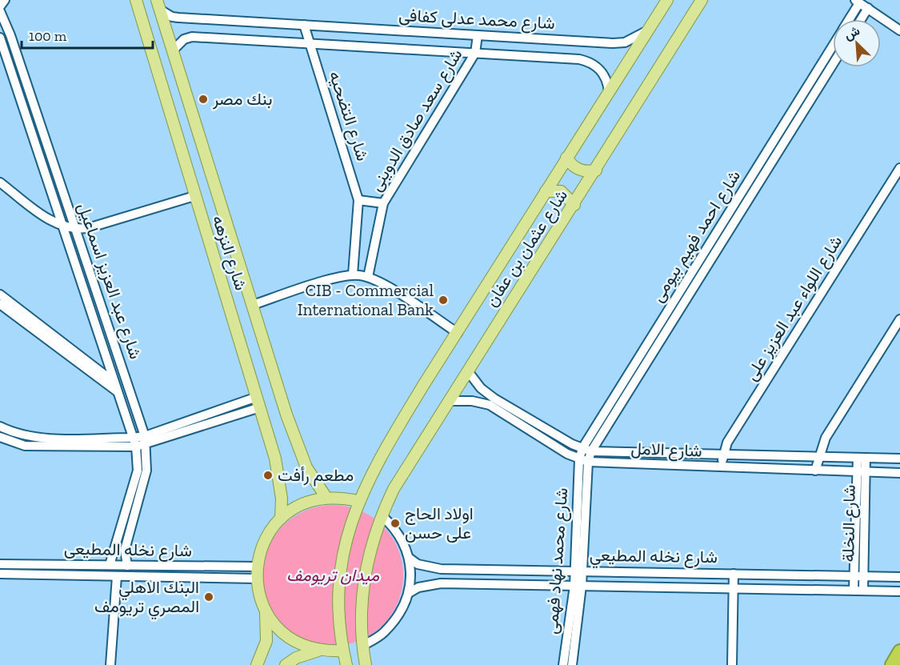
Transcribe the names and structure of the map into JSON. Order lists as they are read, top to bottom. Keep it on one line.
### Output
{"streets":{"main road":["شارع عثمان بن عفان","شارع النزهه"],"street":["شارع محمد عدلى كفافى","شارع التضحيه","شارع سعد صادق الدوينى","شارع احمد فهيم بيومى","شارع عبد العزيز اسماعيل","شارع اللواء عبد العزيز على","شارع الامل","شارع النخلة","شارع نخله المطيعى","شارع نخله المطيعي","شارع محمد نهاد فهمى"]},"crossings":[["شارع محمد عدلى كفافى","شارع التضحيه"],["شارع محمد عدلى كفافى","شارع سعد صادق الدوينى"],["شارع محمد عدلى كفافى","شارع عثمان بن عفان"],["شارع محمد عدلى كفافى","شارع النزهه"],["شارع احمد فهيم بيومى","شارع الامل"],["شارع احمد فهيم بيومى","شارع محمد نهاد فهمى"],["شارع عثمان بن عفان","شارع الامل"],["شارع عبد العزيز اسماعيل","شارع نخله المطيعى"],["شارع اللواء عبد العزيز على","شارع الامل"],["شارع الامل","شارع النخلة"],["شارع الامل","شارع محمد نهاد فهمى"],["شارع النخلة","شارع نخله المطيعي"],["شارع نخله المطيعي","شارع محمد نهاد فهمى"]],"parks":["ميدان تريومف"],"places":["بنك مصر","CIB - Commercial International Bank","مطعم رأفت","اولاد الحاج على حسن","البنك الاهلي المصري تريومف"],"scale_bar":"100 m","north":"top left"}
